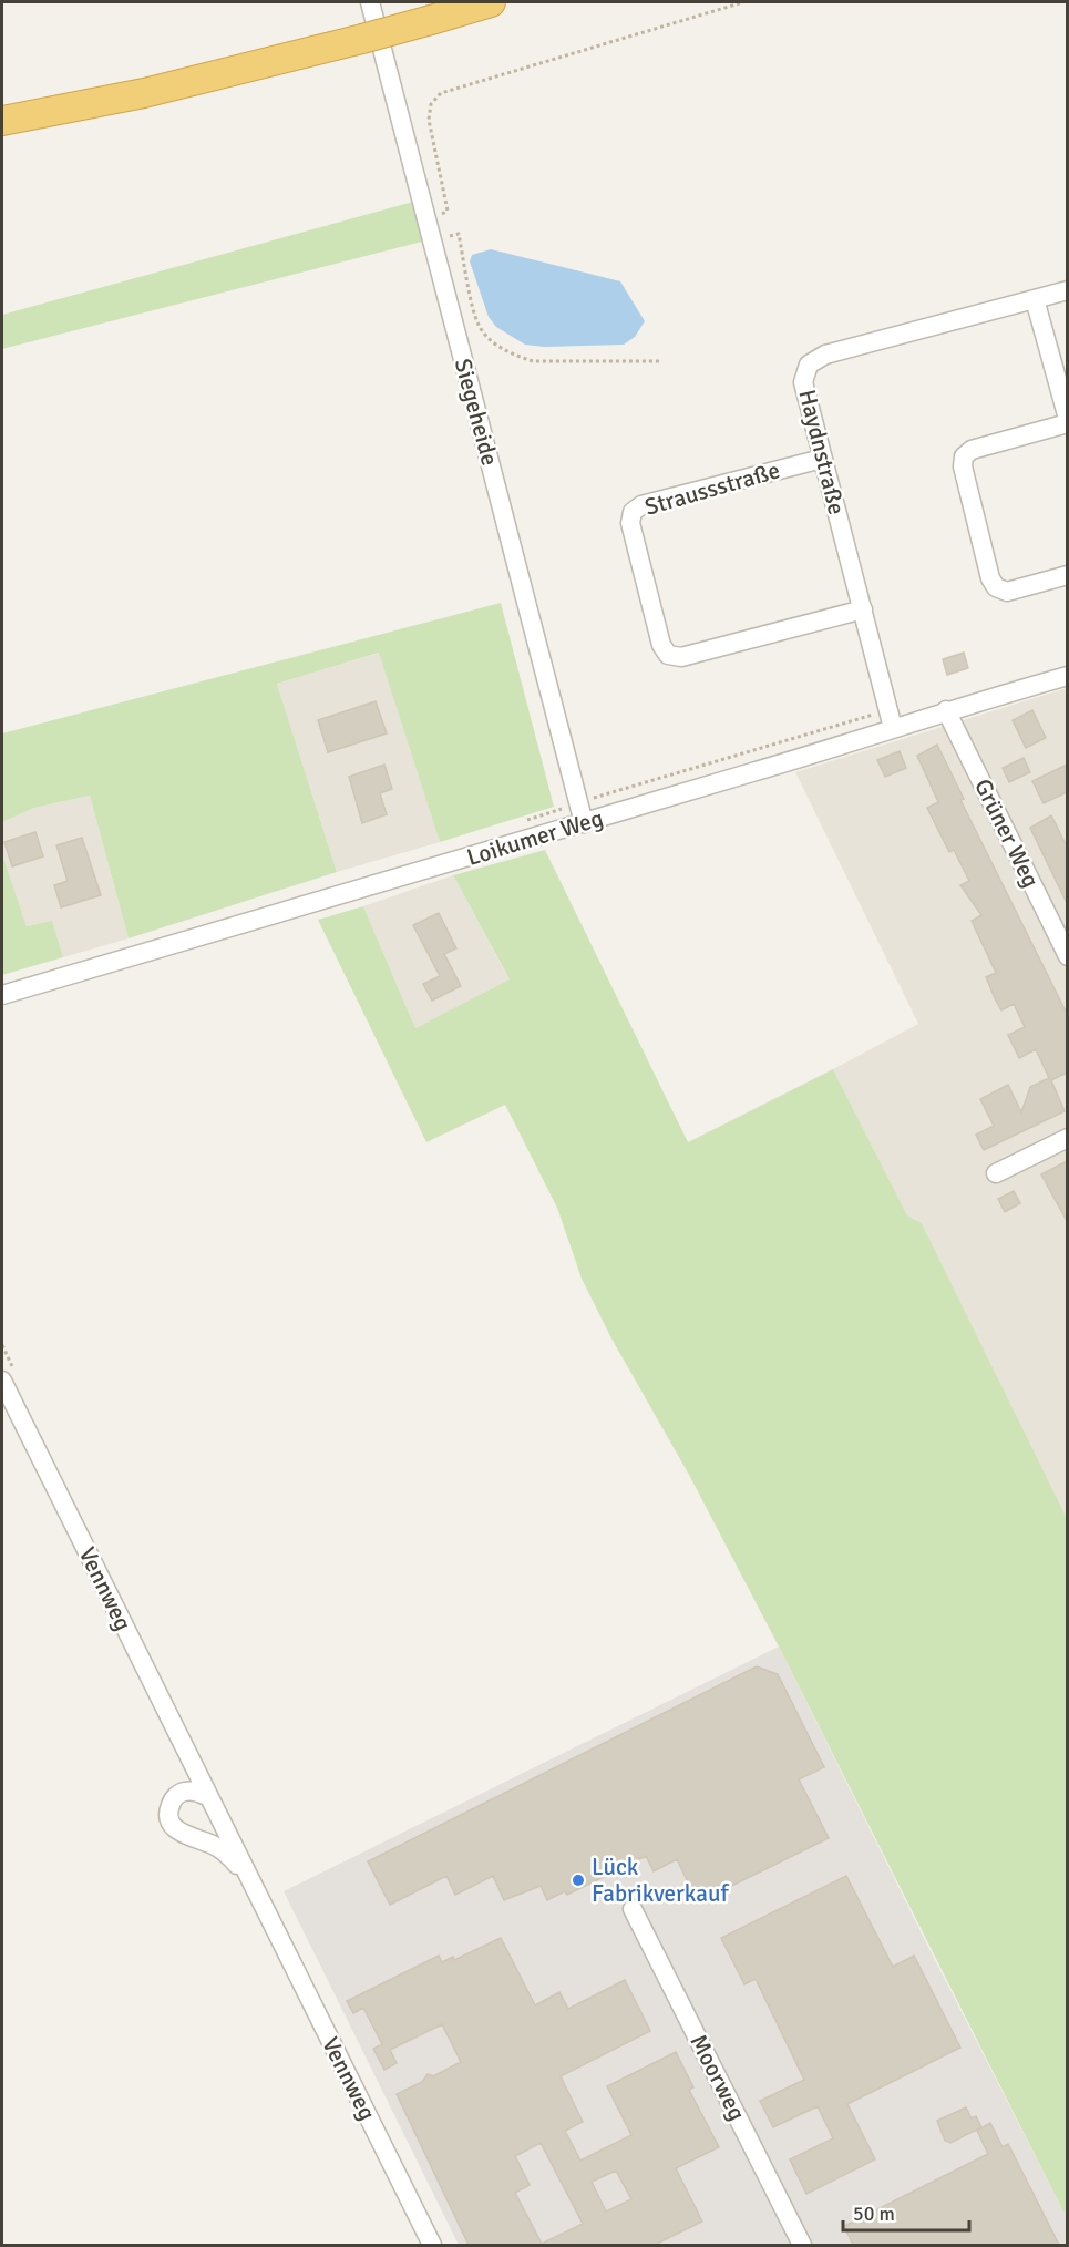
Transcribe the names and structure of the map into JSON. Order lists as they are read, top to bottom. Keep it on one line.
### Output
{"streets":{"street":["Siegeheide","Haydnstraße","Straussstraße","Grüner Weg","Loikumer Weg","Vennweg","Moorweg"]},"crossings":[["Siegeheide","Loikumer Weg"],["Haydnstraße","Straussstraße"],["Haydnstraße","Loikumer Weg"],["Grüner Weg","Loikumer Weg"]],"places":["Lück Fabrikverkauf"],"scale_bar":"50 m"}
